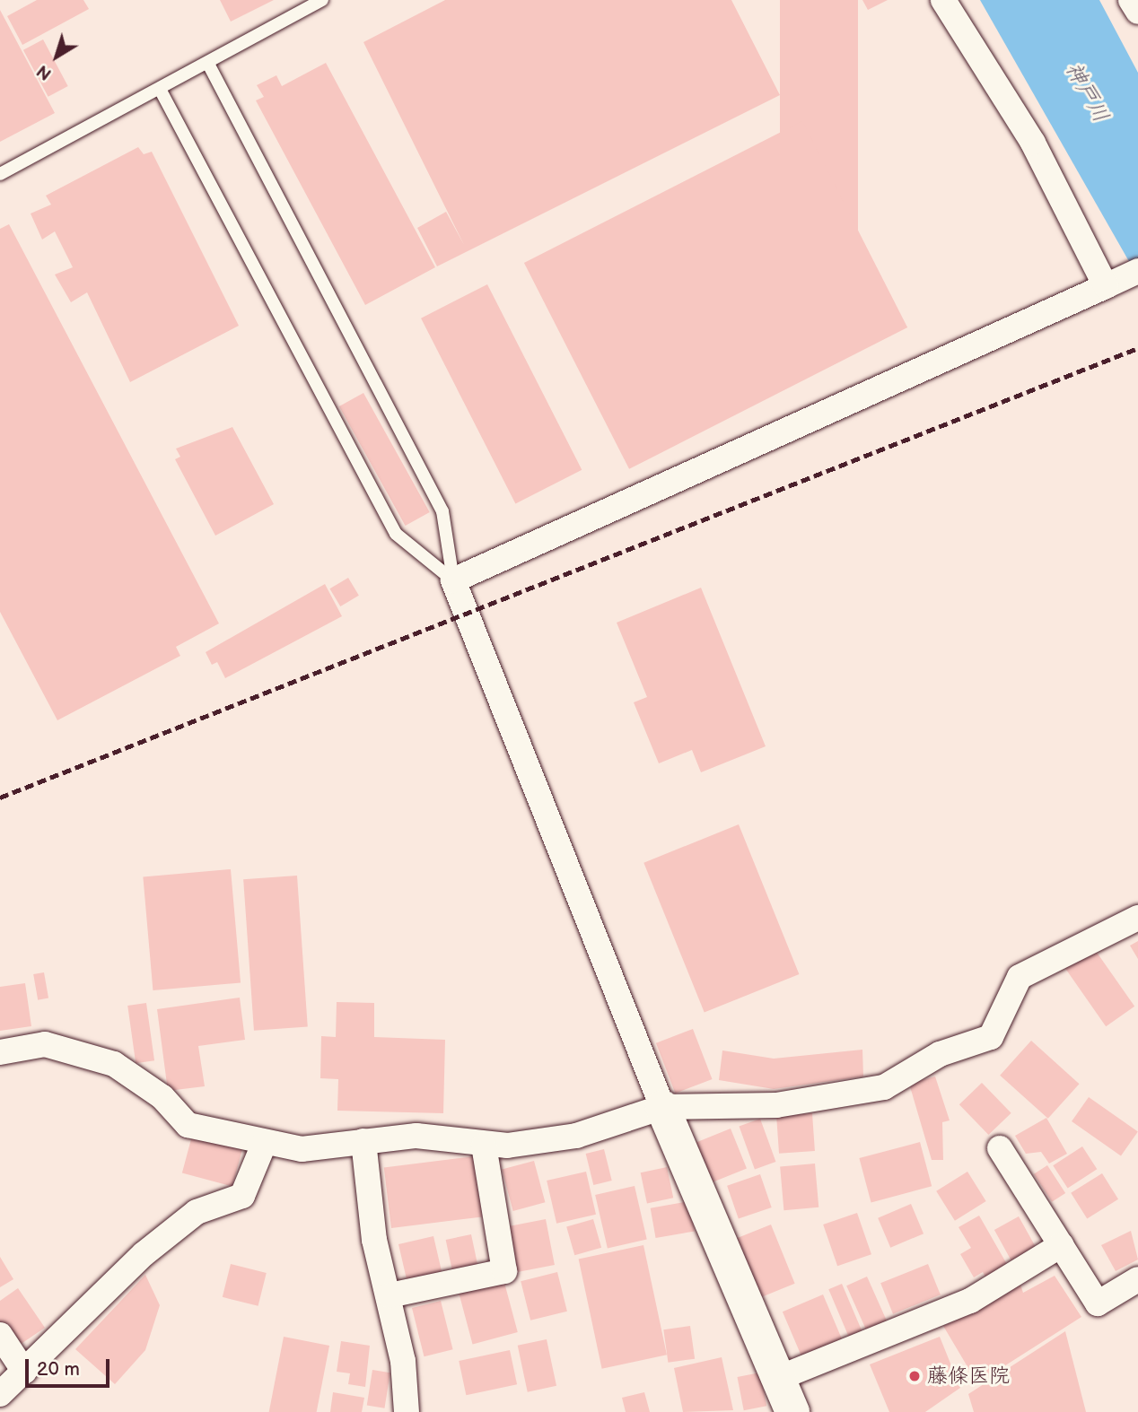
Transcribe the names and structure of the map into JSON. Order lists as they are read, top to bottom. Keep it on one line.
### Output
{"water":["神戸川"],"places":["藤條医院"],"scale_bar":"20 m","north":"bottom left"}
